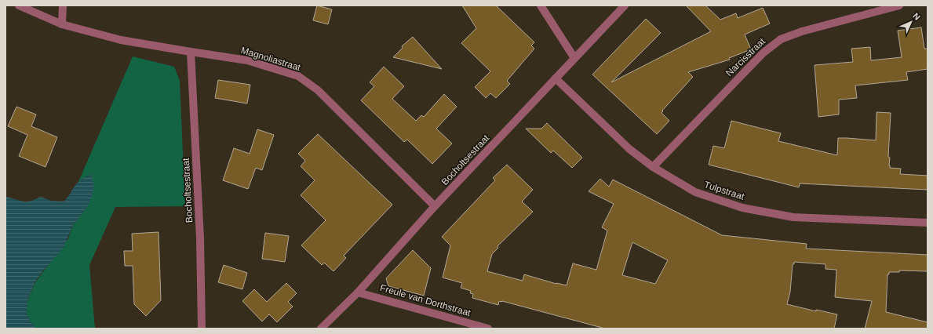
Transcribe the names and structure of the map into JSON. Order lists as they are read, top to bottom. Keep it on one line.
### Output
{"streets":{"street":["Narcisstraat","Magnoliastraat","Bocholtsestraat","Tulpstraat","Freule van Dorthstraat"]},"crossings":[["Narcisstraat","Tulpstraat"],["Magnoliastraat","Bocholtsestraat"],["Bocholtsestraat","Tulpstraat"],["Bocholtsestraat","Freule van Dorthstraat"]],"north":"top right"}
